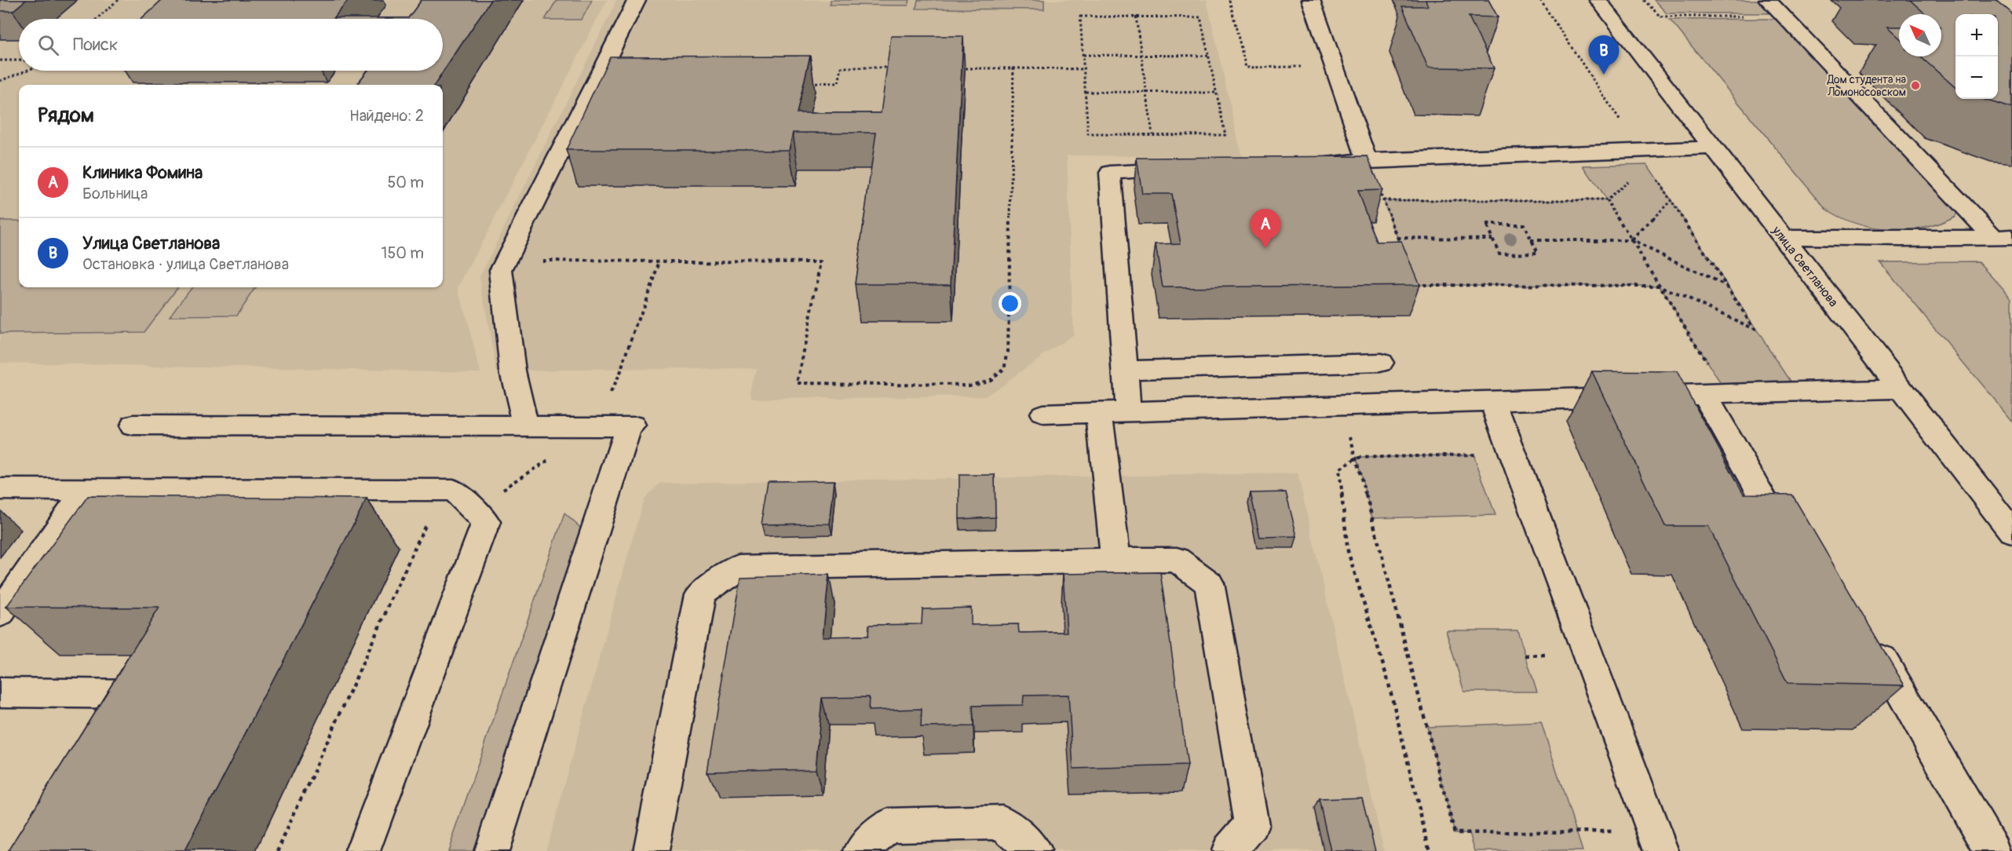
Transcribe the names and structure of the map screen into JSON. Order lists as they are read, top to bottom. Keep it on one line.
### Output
{"streets":{"street":["улица Светланова"]},"places":["Дом студента на Ломоносовском"],"north":"top left","page":{"map_buttons":["+","−"],"search":"Поиск","pins":["B","A"],"heading":["Рядом","Найдено: 2"],"list":[{"mark":"A","name":"Клиника Фомина","note":"Больница","value":"50 m"},{"mark":"B","name":"Улица Светланова","note":"Остановка · улица Светланова","value":"150 m"}]}}
